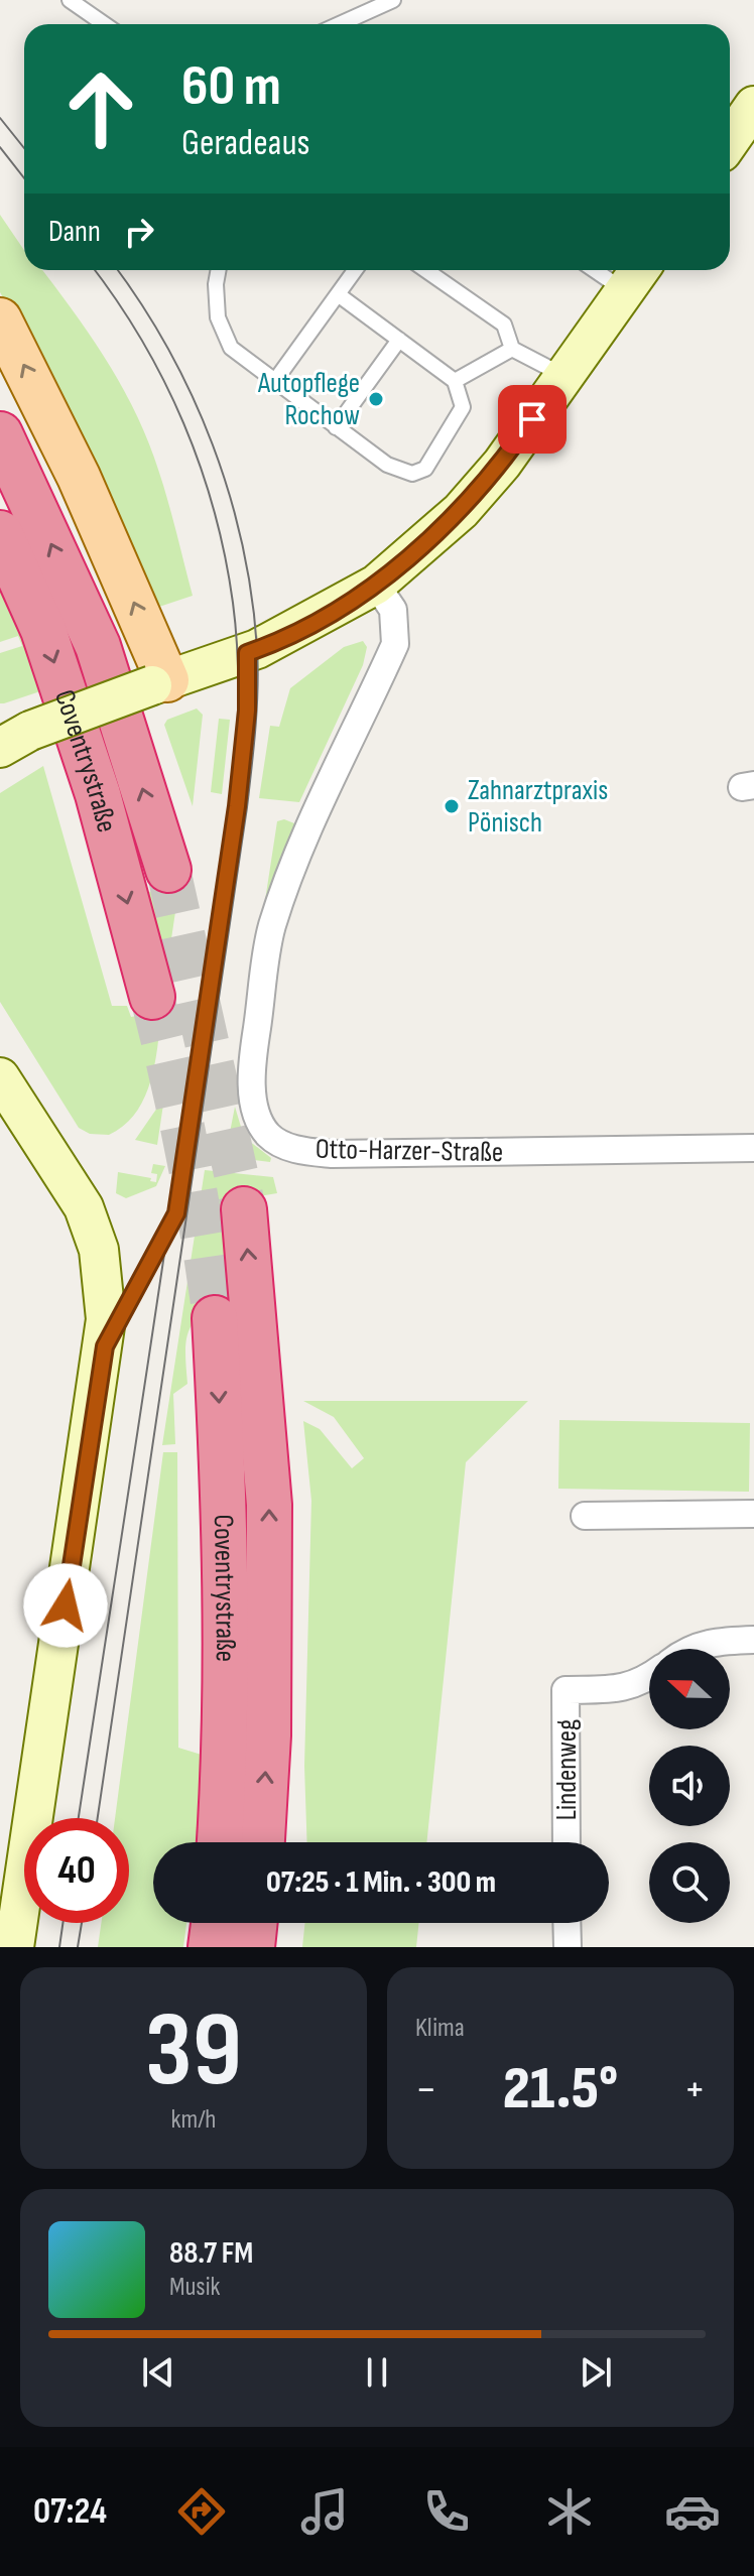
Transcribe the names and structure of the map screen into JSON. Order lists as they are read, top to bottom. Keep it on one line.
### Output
{"streets":{"highway":["Coventrystraße"],"street":["Otto-Harzer-Straße","Lindenweg"]},"places":["Autopflege Rochow","Zahnarztpraxis Pönisch"],"north":"left","page":{"turn":["60 m","Geradeaus"],"then":"Dann","limit":"40","trip":"07:25 · 1 Min. · 300 m","tile":[["39","km/h"],"Klima"],"heat":["−","21.5°","+"],"song":["88.7 FM","Musik"],"tabs":"07:24"}}
